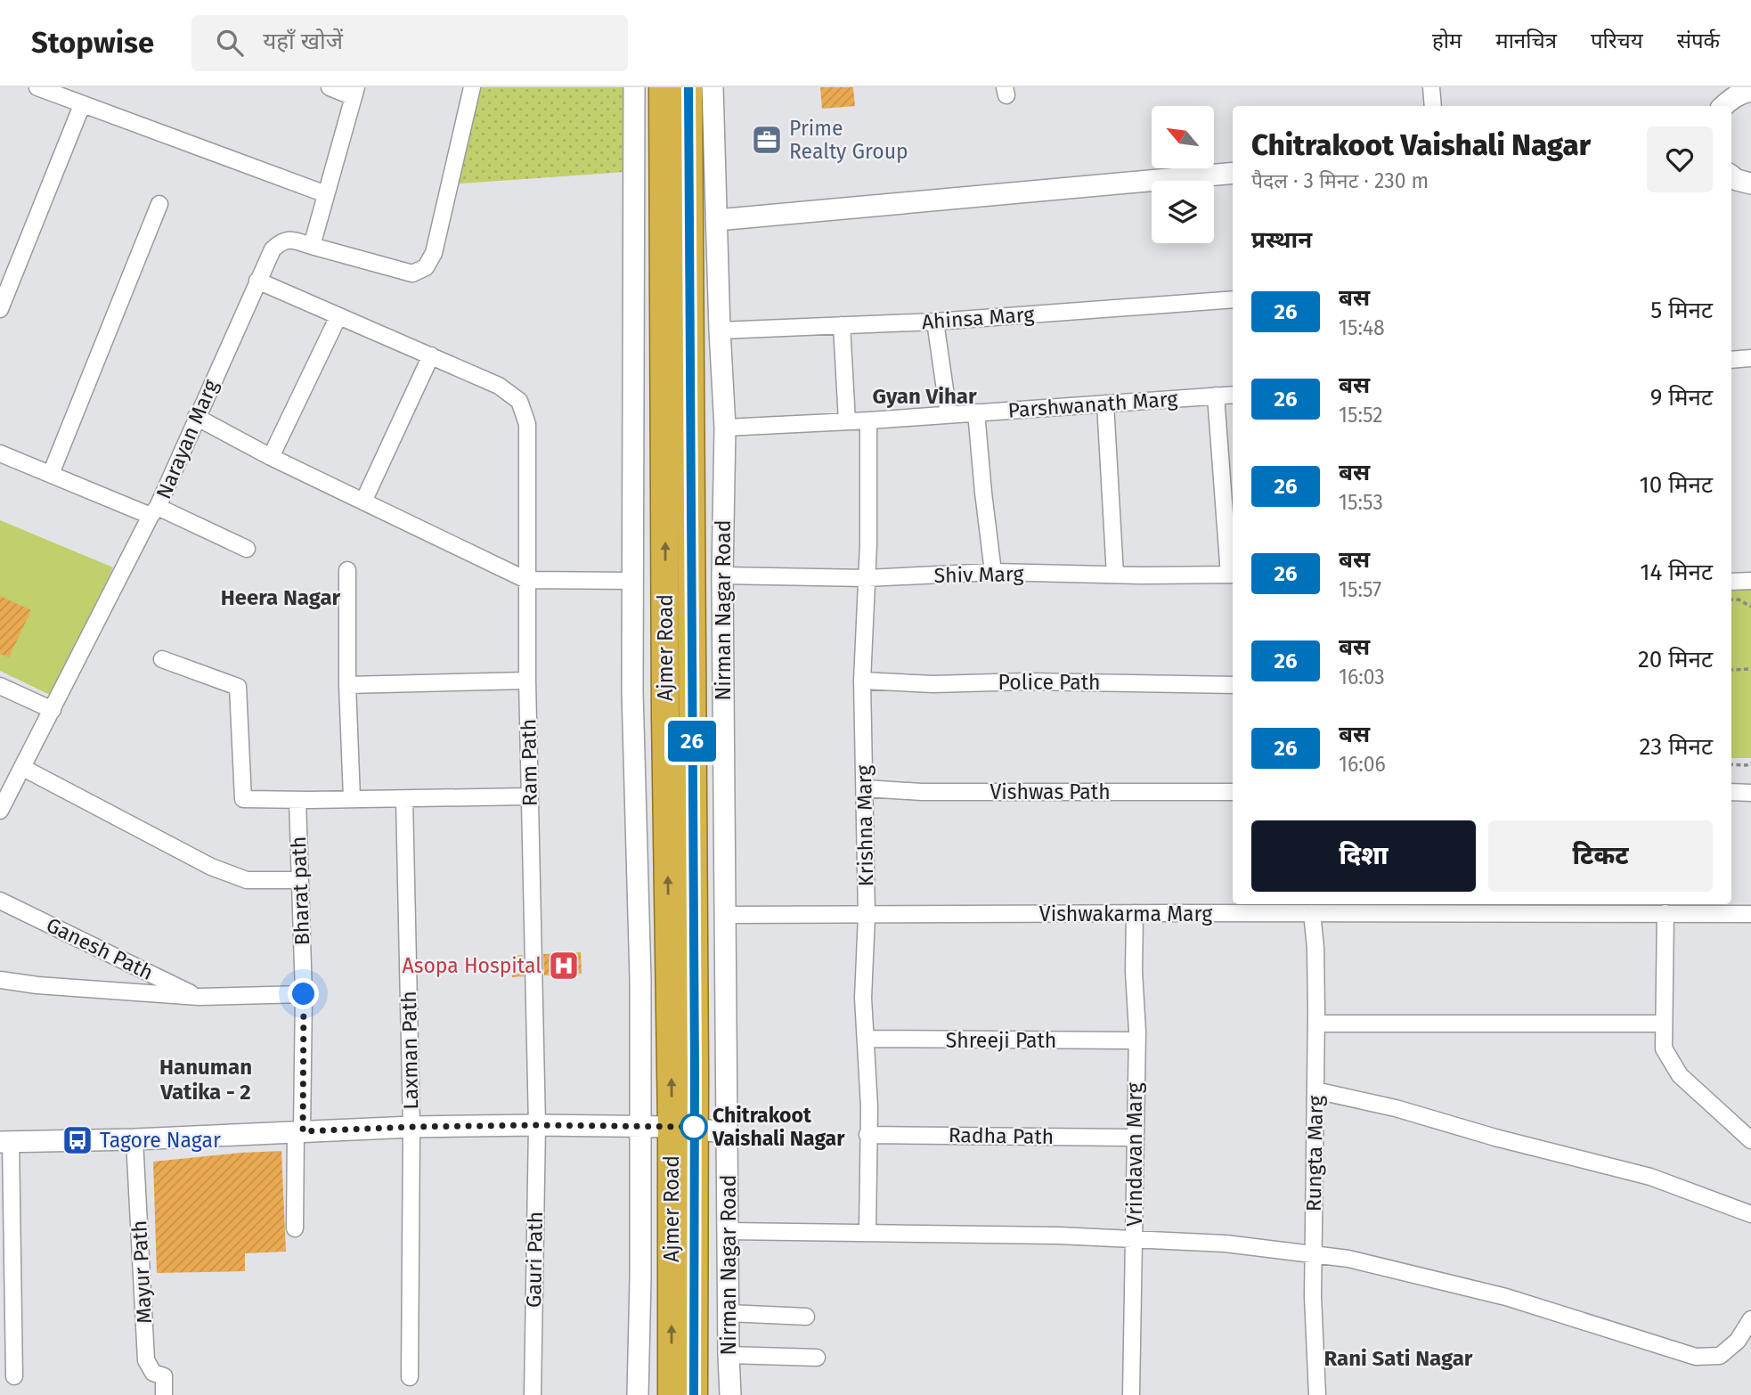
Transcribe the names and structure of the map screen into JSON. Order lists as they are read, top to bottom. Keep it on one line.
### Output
{"streets":{"highway":["Ajmer Road"],"street":["Ahinsa Marg","Parshwanath Marg","Narayan Marg","Shiv Marg","Nirman Nagar Road","Police Path","Ram Path","Vishwas Path","Krishna Marg","Bharat path","Vishwakarma Marg","Ganesh Path","Shreeji Path","Laxman Path","Radha Path","Rungta Marg","Vrindavan Marg","Gauri Path","Mayur Path"]},"crossings":[["Ahinsa Marg","Nirman Nagar Road"],["Parshwanath Marg","Nirman Nagar Road"],["Parshwanath Marg","Krishna Marg"],["Shiv Marg","Nirman Nagar Road"],["Shiv Marg","Krishna Marg"],["Nirman Nagar Road","Vishwakarma Marg"],["Police Path","Krishna Marg"],["Ram Path","Gauri Path"],["Vishwas Path","Krishna Marg"],["Krishna Marg","Vishwakarma Marg"],["Krishna Marg","Shreeji Path"],["Krishna Marg","Radha Path"],["Vishwakarma Marg","Rungta Marg"],["Vishwakarma Marg","Vrindavan Marg"],["Shreeji Path","Vrindavan Marg"],["Radha Path","Vrindavan Marg"]],"districts":["Gyan Vihar","Heera Nagar","Hanuman Vatika - 2","Rani Sati Nagar"],"places":{"office":["Prime Realty Group"],"hospital":["Asopa Hospital"],"other":["Chitrakoot Vaishali Nagar"],"bus stop":["Tagore Nagar"]},"lines":["bus line 26"],"north":"top left","page":{"header":"Stopwise","search":"यहाँ खोजें","nav":["होम","मानचित्र","परिचय","संपर्क"],"on_map":"26","heading":[["Chitrakoot Vaishali Nagar","पैदल · 3 मिनट · 230 m"],"प्रस्थान"],"list":[{"mark":"26","name":"बस","note":"15:48","value":"5 मिनट"},{"mark":"26","name":"बस","note":"15:52","value":"9 मिनट"},{"mark":"26","name":"बस","note":"15:53","value":"10 मिनट"},{"mark":"26","name":"बस","note":"15:57","value":"14 मिनट"},{"mark":"26","name":"बस","note":"16:03","value":"20 मिनट"},{"mark":"26","name":"बस","note":"16:06","value":"23 मिनट"}],"buttons":["दिशा","टिकट"]}}
